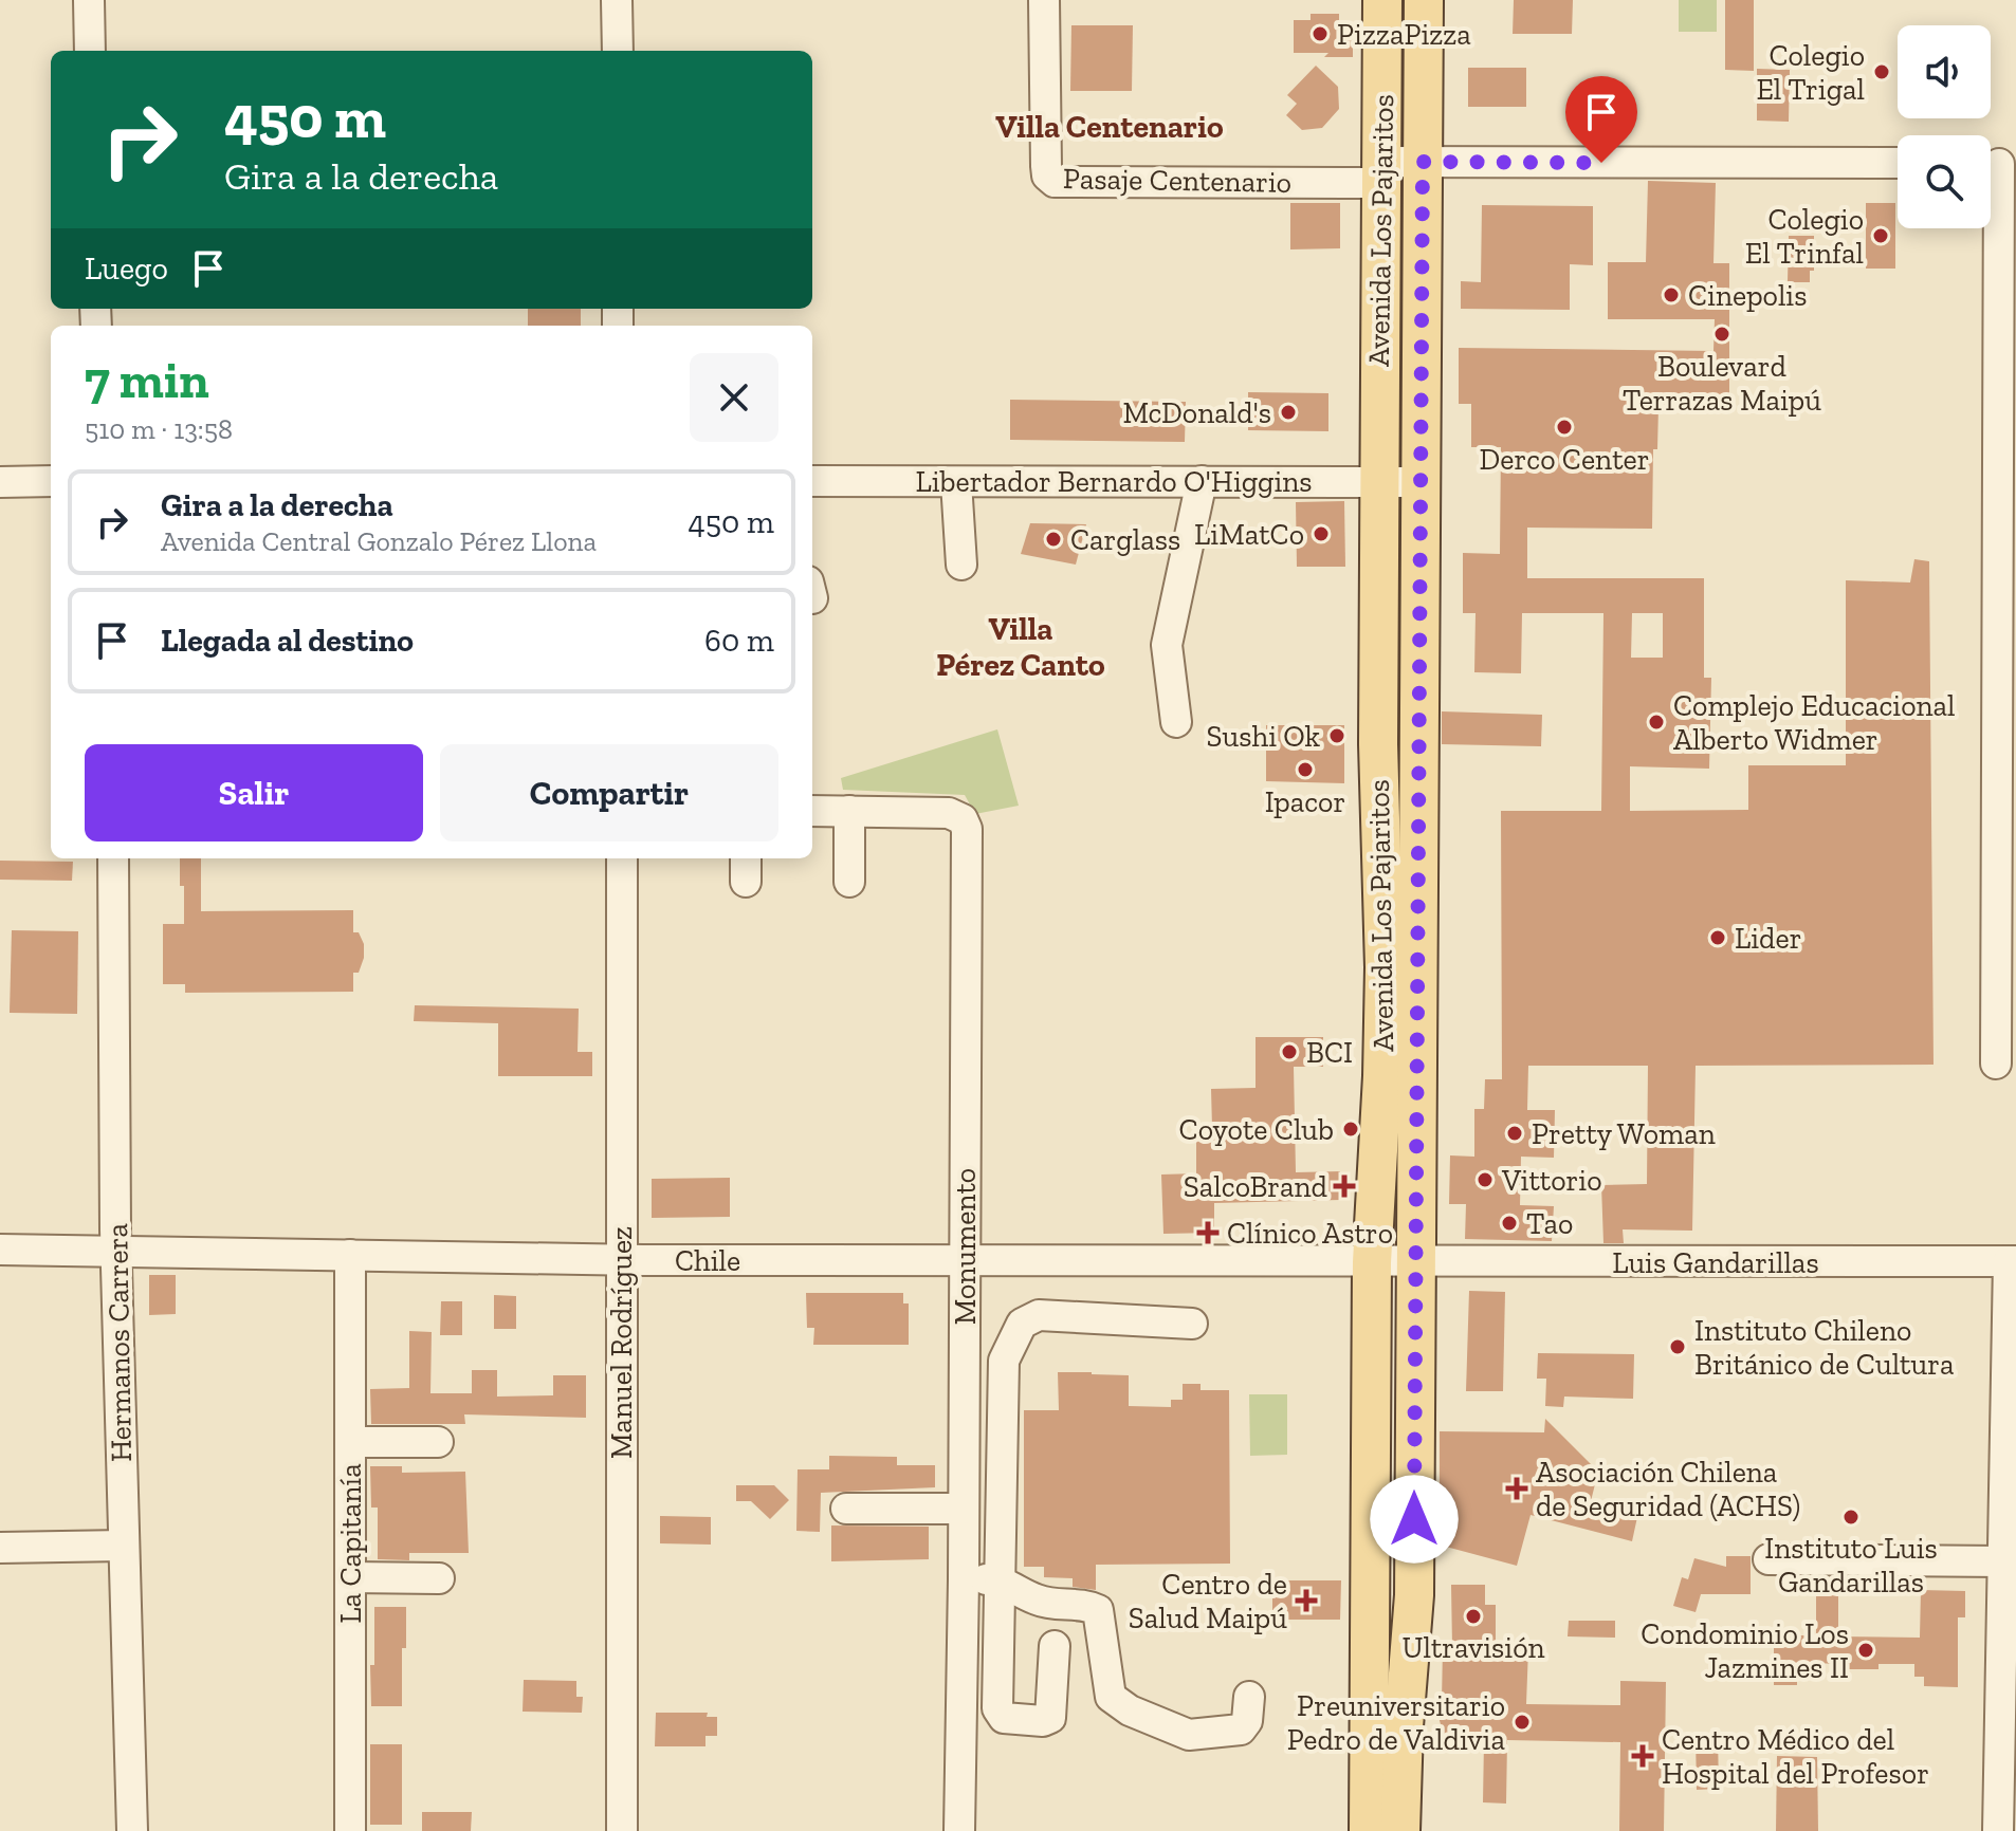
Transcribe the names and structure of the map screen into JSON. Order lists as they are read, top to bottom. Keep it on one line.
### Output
{"streets":{"main road":["Avenida Los Pajaritos"],"street":["Pasaje Centenario","Libertador Bernardo O'Higgins","Monumento","Chile","Luis Gandarillas","Hermanos Carrera","Manuel Rodríguez","La Capitanía"]},"crossings":[["Pasaje Centenario","Avenida Los Pajaritos"],["Avenida Los Pajaritos","Libertador Bernardo O'Higgins"],["Avenida Los Pajaritos","Chile"],["Avenida Los Pajaritos","Luis Gandarillas"],["Monumento","Chile"],["Chile","Luis Gandarillas"],["Chile","Hermanos Carrera"],["Chile","Manuel Rodríguez"],["Chile","La Capitanía"]],"districts":["Villa Centenario","Villa Pérez Canto"],"places":{"other":["PizzaPizza","Colegio El Trigal","Colegio El Trinfal","Cinepolis","Boulevard Terrazas Maipú","McDonald's","Derco Center","LiMatCo","Carglass","Complejo Educacional Alberto Widmer","Sushi Ok","Ipacor","Lider","BCI","Coyote Club","Pretty Woman","Vittorio","Tao","Instituto Chileno Británico de Cultura","Instituto Luis Gandarillas","Ultravisión","Condominio Los Jazmines II","Preuniversitario Pedro de Valdivia"],"health":["SalcoBrand","Clínico Astro","Asociación Chilena de Seguridad (ACHS)","Centro de Salud Maipú","Centro Médico del Hospital del Profesor"]},"page":{"turn":["450 m","Gira a la derecha"],"then":"Luego","heading":["7 min","510 m · 13:58"],"list":[{"name":"Gira a la derecha","note":"Avenida Central Gonzalo Pérez Llona","value":"450 m"},{"name":"Llegada al destino","value":"60 m"}],"buttons":["Salir","Compartir"]}}
